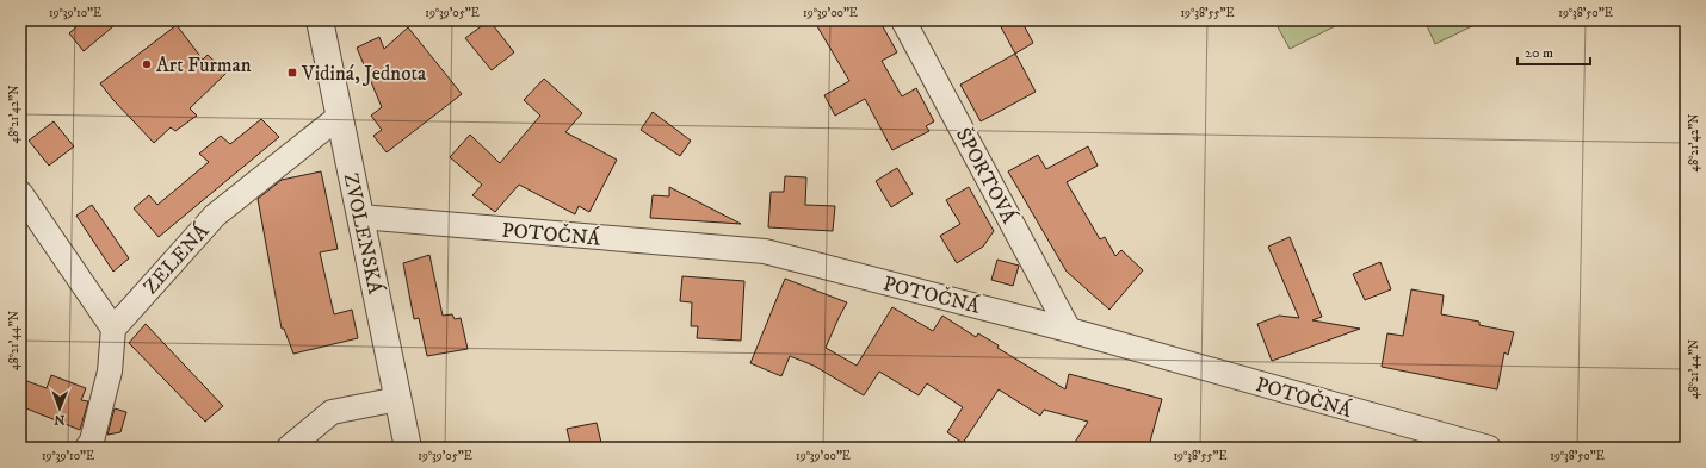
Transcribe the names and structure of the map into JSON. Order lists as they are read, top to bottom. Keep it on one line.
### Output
{"streets":{"street":["ŠPORTOVÁ","ZVOLENSKÁ","POTOČNÁ","ZELENÁ"]},"crossings":[["ŠPORTOVÁ","POTOČNÁ"],["ZVOLENSKÁ","POTOČNÁ"],["ZVOLENSKÁ","ZELENÁ"]],"places":{"other":["Art Furman"],"transit":["Vidiná, Jednota"]},"scale_bar":"20 m","north":"bottom","coordinates":["19°39'10\"E","19°39'05\"E","19°39'00\"E","19°38'55\"E","19°38'50\"E","48°21'42\"N","48°21'44\"N"]}
